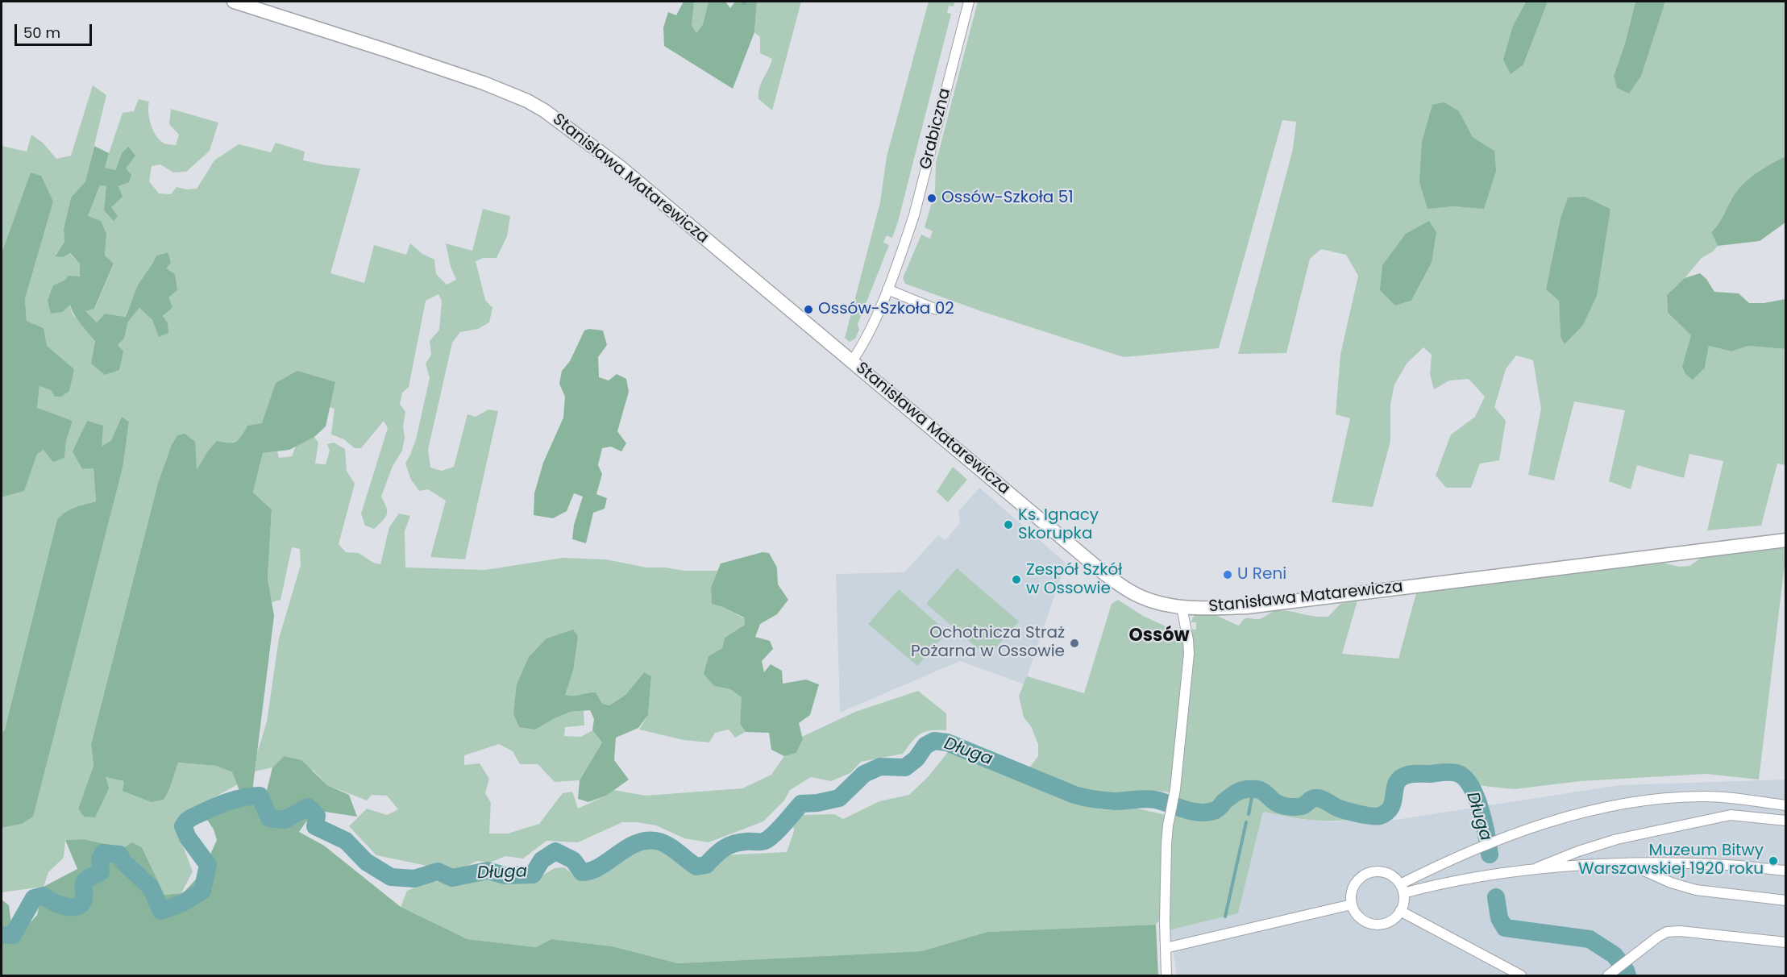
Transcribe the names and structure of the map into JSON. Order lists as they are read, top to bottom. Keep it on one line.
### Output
{"streets":{"street":["Grabiczna","Stanisława Matarewicza"]},"crossings":[["Grabiczna","Stanisława Matarewicza"]],"districts":["Ossów"],"water":["Długa"],"places":["Ossów-Szkoła 51","Ossów-Szkoła 02","Ks. Ignacy Skorupka","U Reni","Zespół Szkół w Ossowie","Ochotnicza Straż Pożarna w Ossowie","Muzeum Bitwy Warszawskiej 1920 roku"],"scale_bar":"50 m"}
